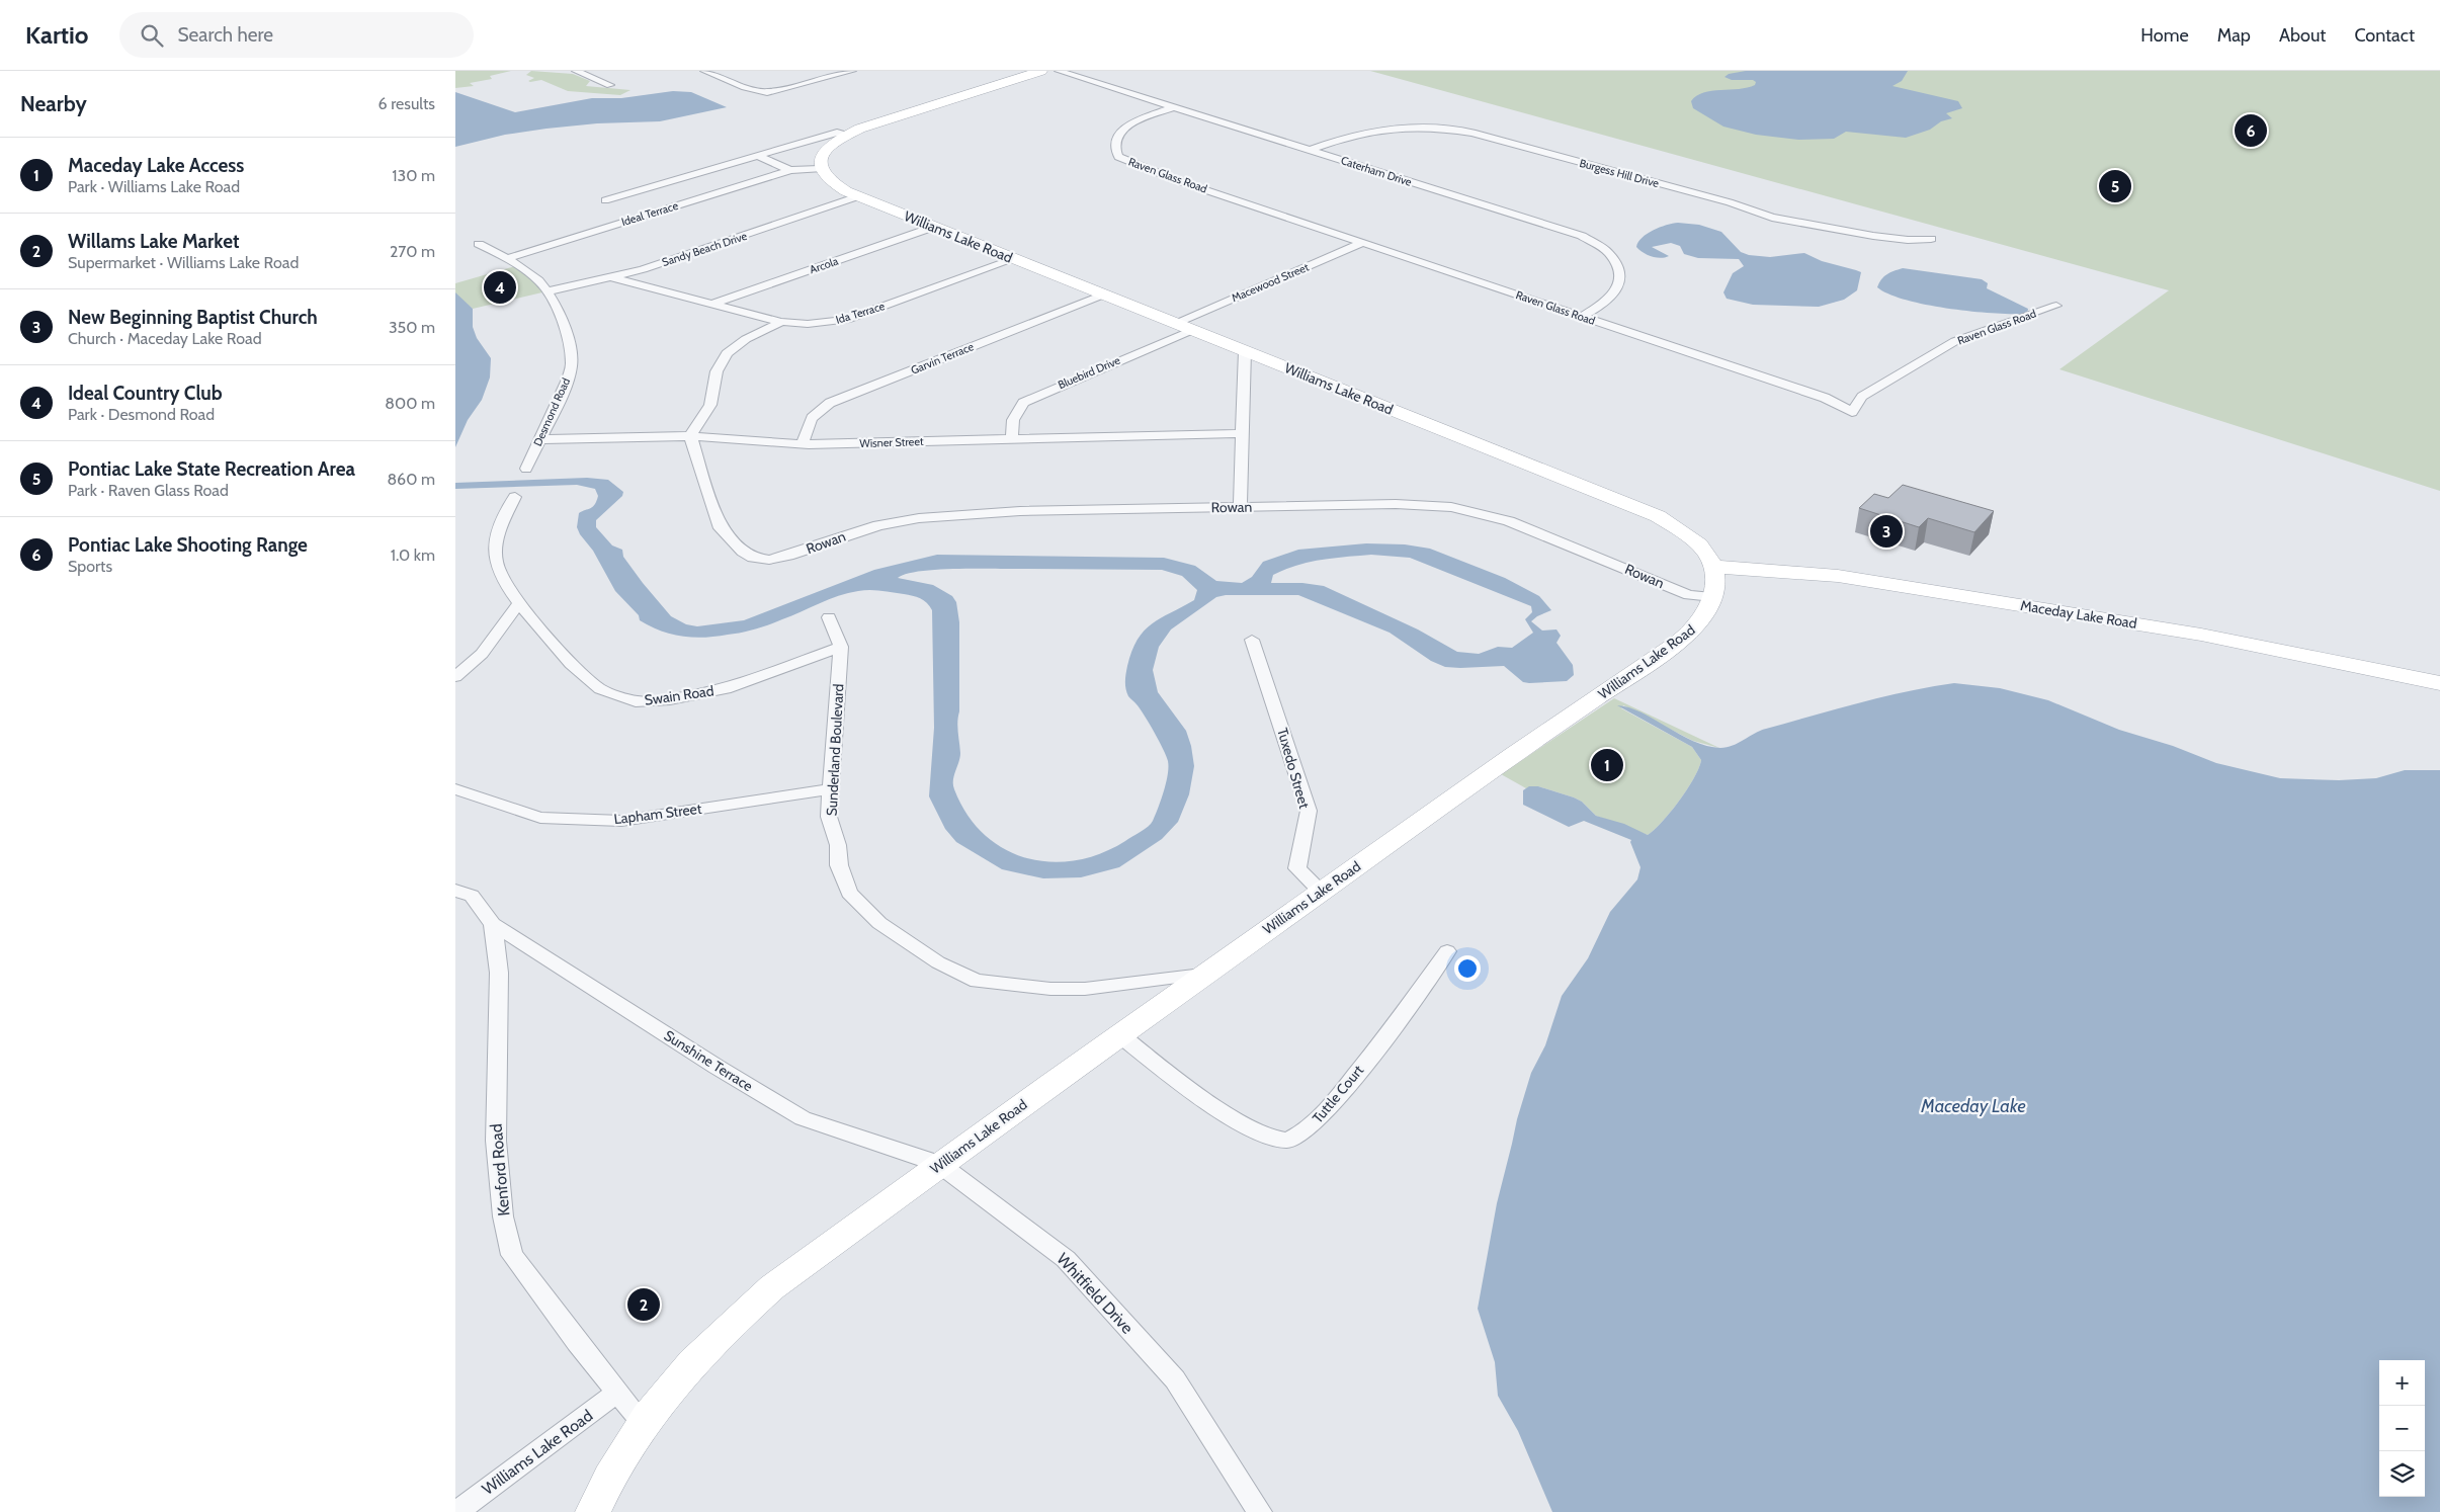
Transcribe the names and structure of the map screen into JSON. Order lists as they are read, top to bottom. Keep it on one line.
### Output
{"streets":{"main road":["Williams Lake Road","Maceday Lake Road"],"street":["Caterham Drive","Burgess Hill Drive","Raven Glass Road","Ideal Terrace","Sandy Beach Drive","Arcola","Macewood Street","Ida Terrace","Garvin Terrace","Bluebird Drive","Desmond Road","Wisner Street","Rowan","Swain Road","Sunderland Boulevard","Tuxedo Street","Lapham Street","Sunshine Terrace","Tuttle Court","Kenford Road","Whitfield Drive"]},"crossings":[["Caterham Drive","Burgess Hill Drive"],["Caterham Drive","Raven Glass Road"],["Raven Glass Road","Macewood Street"],["Ideal Terrace","Desmond Road"],["Williams Lake Road","Sandy Beach Drive"],["Williams Lake Road","Arcola"],["Williams Lake Road","Macewood Street"],["Williams Lake Road","Ida Terrace"],["Williams Lake Road","Garvin Terrace"],["Williams Lake Road","Bluebird Drive"],["Williams Lake Road","Rowan"],["Williams Lake Road","Maceday Lake Road"],["Williams Lake Road","Sunderland Boulevard"],["Williams Lake Road","Tuxedo Street"],["Williams Lake Road","Sunshine Terrace"],["Williams Lake Road","Tuttle Court"],["Williams Lake Road","Kenford Road"],["Williams Lake Road","Whitfield Drive"],["Sandy Beach Drive","Ida Terrace"],["Sandy Beach Drive","Desmond Road"],["Arcola","Ida Terrace"],["Garvin Terrace","Wisner Street"],["Bluebird Drive","Wisner Street"],["Desmond Road","Wisner Street"],["Wisner Street","Rowan"],["Swain Road","Sunderland Boulevard"],["Sunderland Boulevard","Lapham Street"],["Sunshine Terrace","Kenford Road"],["Sunshine Terrace","Whitfield Drive"]],"water":["Maceday Lake"],"page":{"header":"Kartio","search":"Search here","nav":["Home","Map","About","Contact"],"heading":["Nearby","6 results"],"pins":["6","5","4","3","1","2"],"list":[{"mark":"1","name":"Maceday Lake Access","note":"Park · Williams Lake Road","value":"130 m"},{"mark":"2","name":"Willams Lake Market","note":"Supermarket · Williams Lake Road","value":"270 m"},{"mark":"3","name":"New Beginning Baptist Church","note":"Church · Maceday Lake Road","value":"350 m"},{"mark":"4","name":"Ideal Country Club","note":"Park · Desmond Road","value":"800 m"},{"mark":"5","name":"Pontiac Lake State Recreation Area","note":"Park · Raven Glass Road","value":"860 m"},{"mark":"6","name":"Pontiac Lake Shooting Range","note":"Sports","value":"1.0 km"}],"map_buttons":["+","−"]}}
